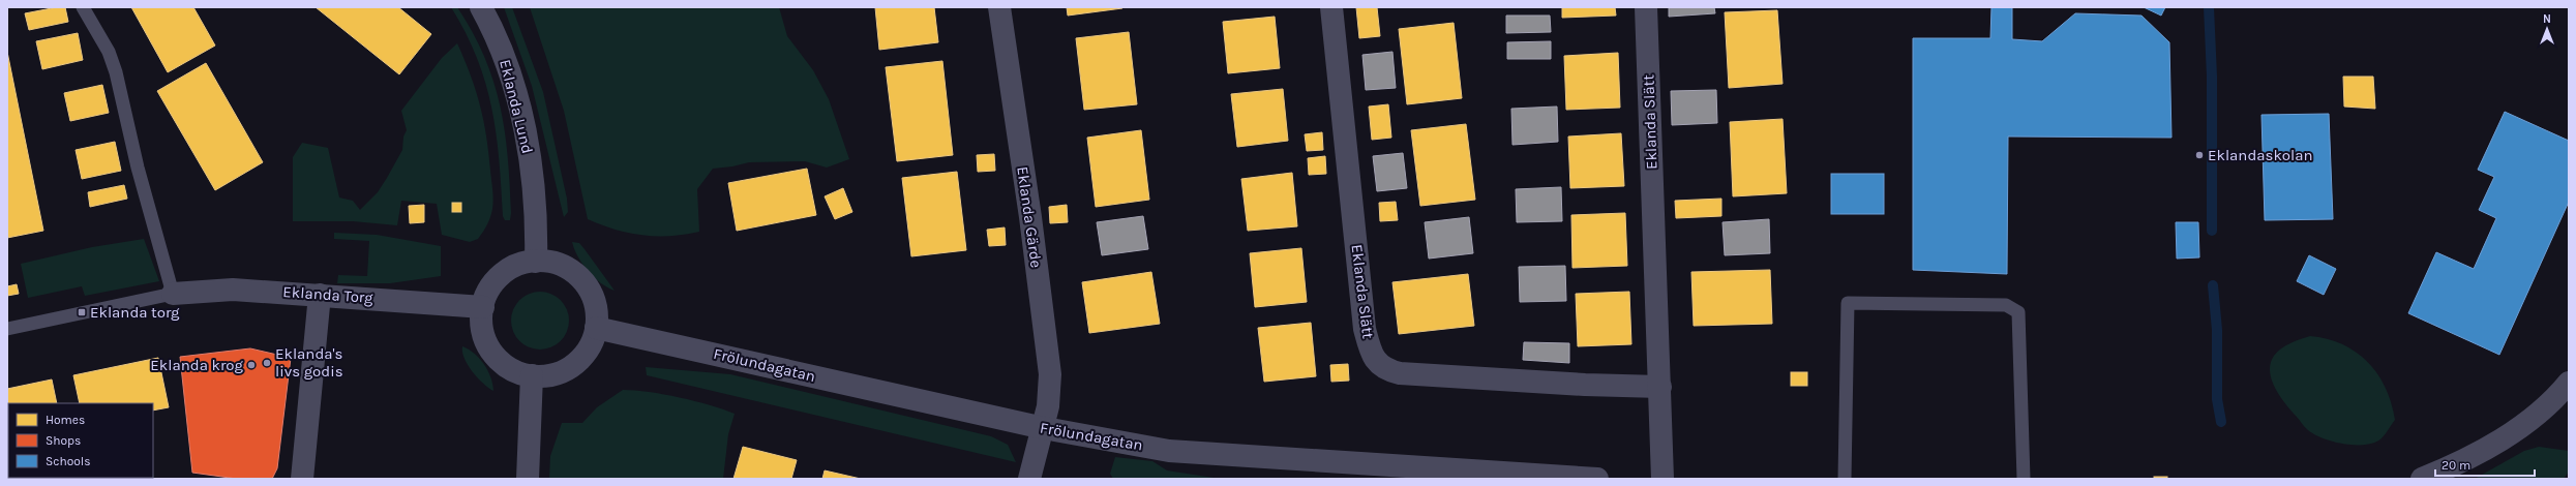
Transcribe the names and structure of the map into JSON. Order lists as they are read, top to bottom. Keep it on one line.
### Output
{"streets":{"street":["Eklanda Lund","Eklanda Slätt","Eklanda Gärde","Eklanda Torg","Frölundagatan"]},"crossings":[["Eklanda Lund","Eklanda Torg"],["Eklanda Lund","Frölundagatan"],["Eklanda Gärde","Frölundagatan"],["Eklanda Torg","Frölundagatan"]],"places":{"other":["Eklandaskolan","Eklanda's livs godis","Eklanda krog"],"transit":["Eklanda torg"]},"legend":["Homes","Shops","Schools"],"scale_bar":"20 m","north":"top"}
